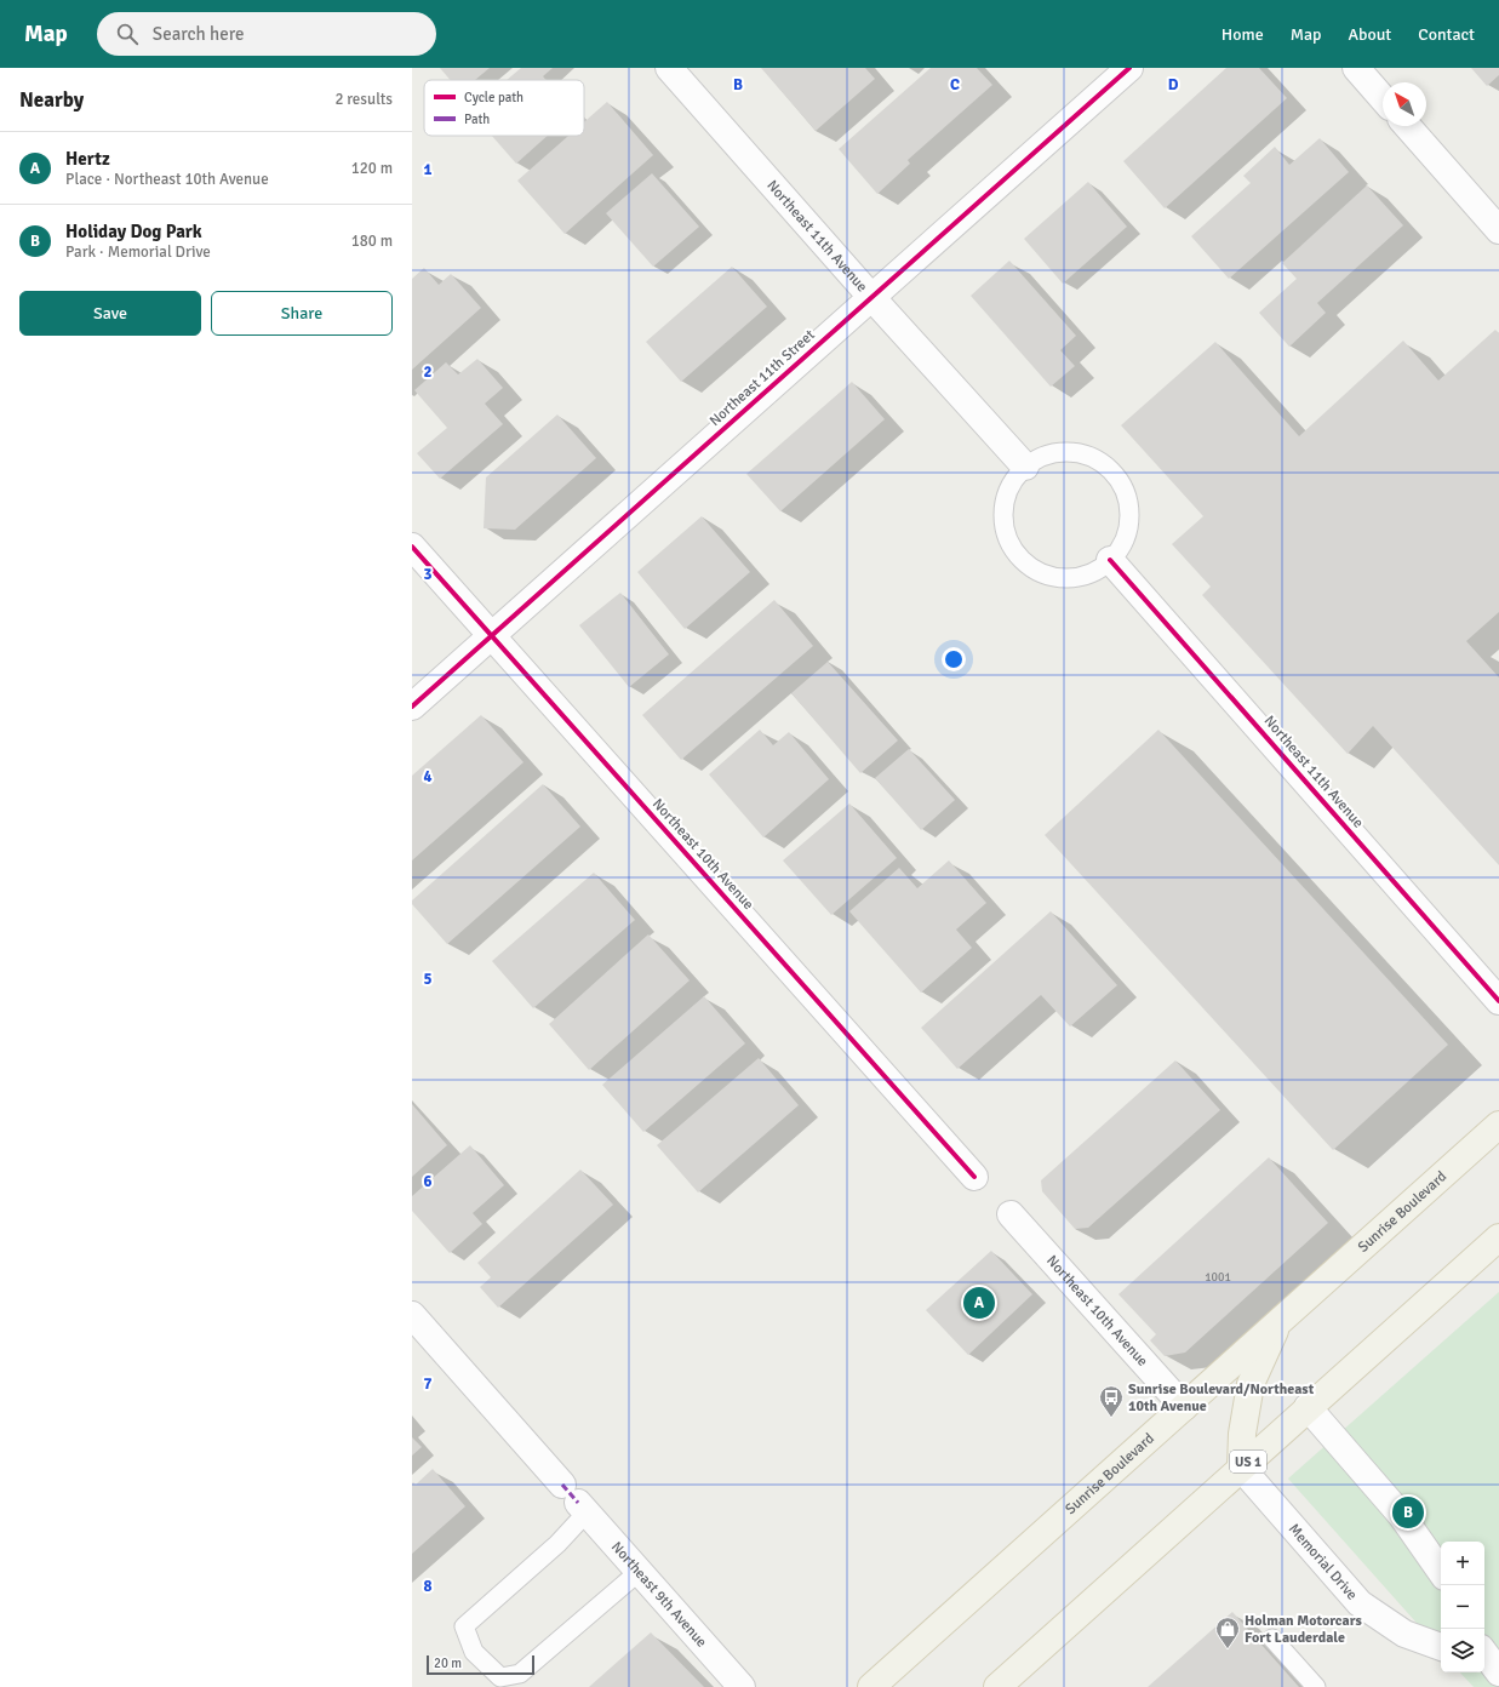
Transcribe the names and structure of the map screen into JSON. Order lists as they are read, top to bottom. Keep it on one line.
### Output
{"streets":{"main road":["Sunrise Boulevard","US 1"],"street":["Northeast 11th Avenue","Northeast 11th Street","Northeast 10th Avenue","Memorial Drive","Northeast 9th Avenue"]},"crossings":[["Northeast 11th Avenue","Northeast 11th Street"],["Northeast 11th Street","Northeast 10th Avenue"],["Northeast 10th Avenue","Sunrise Boulevard"],["US 1","Memorial Drive"]],"places":{"bus stop":["Sunrise Boulevard/Northeast 10th Avenue"],"shop":["Holman Motorcars Fort Lauderdale"]},"house_numbers":["1001"],"legend":["Cycle path","Path"],"scale_bar":"20 m","north":"top left","page":{"header":"Map","search":"Search here","nav":["Home","Map","About","Contact"],"heading":["Nearby","2 results"],"list":[{"mark":"A","name":"Hertz","note":"Place · Northeast 10th Avenue","value":"120 m"},{"mark":"B","name":"Holiday Dog Park","note":"Park · Memorial Drive","value":"180 m"}],"buttons":["Save","Share"],"pins":["A","B"],"map_buttons":["+","−"],"scale":"20 m"},"grid":{"columns":["B","C","D"],"rows":["1","2","3","4","5","6","7","8"]}}
